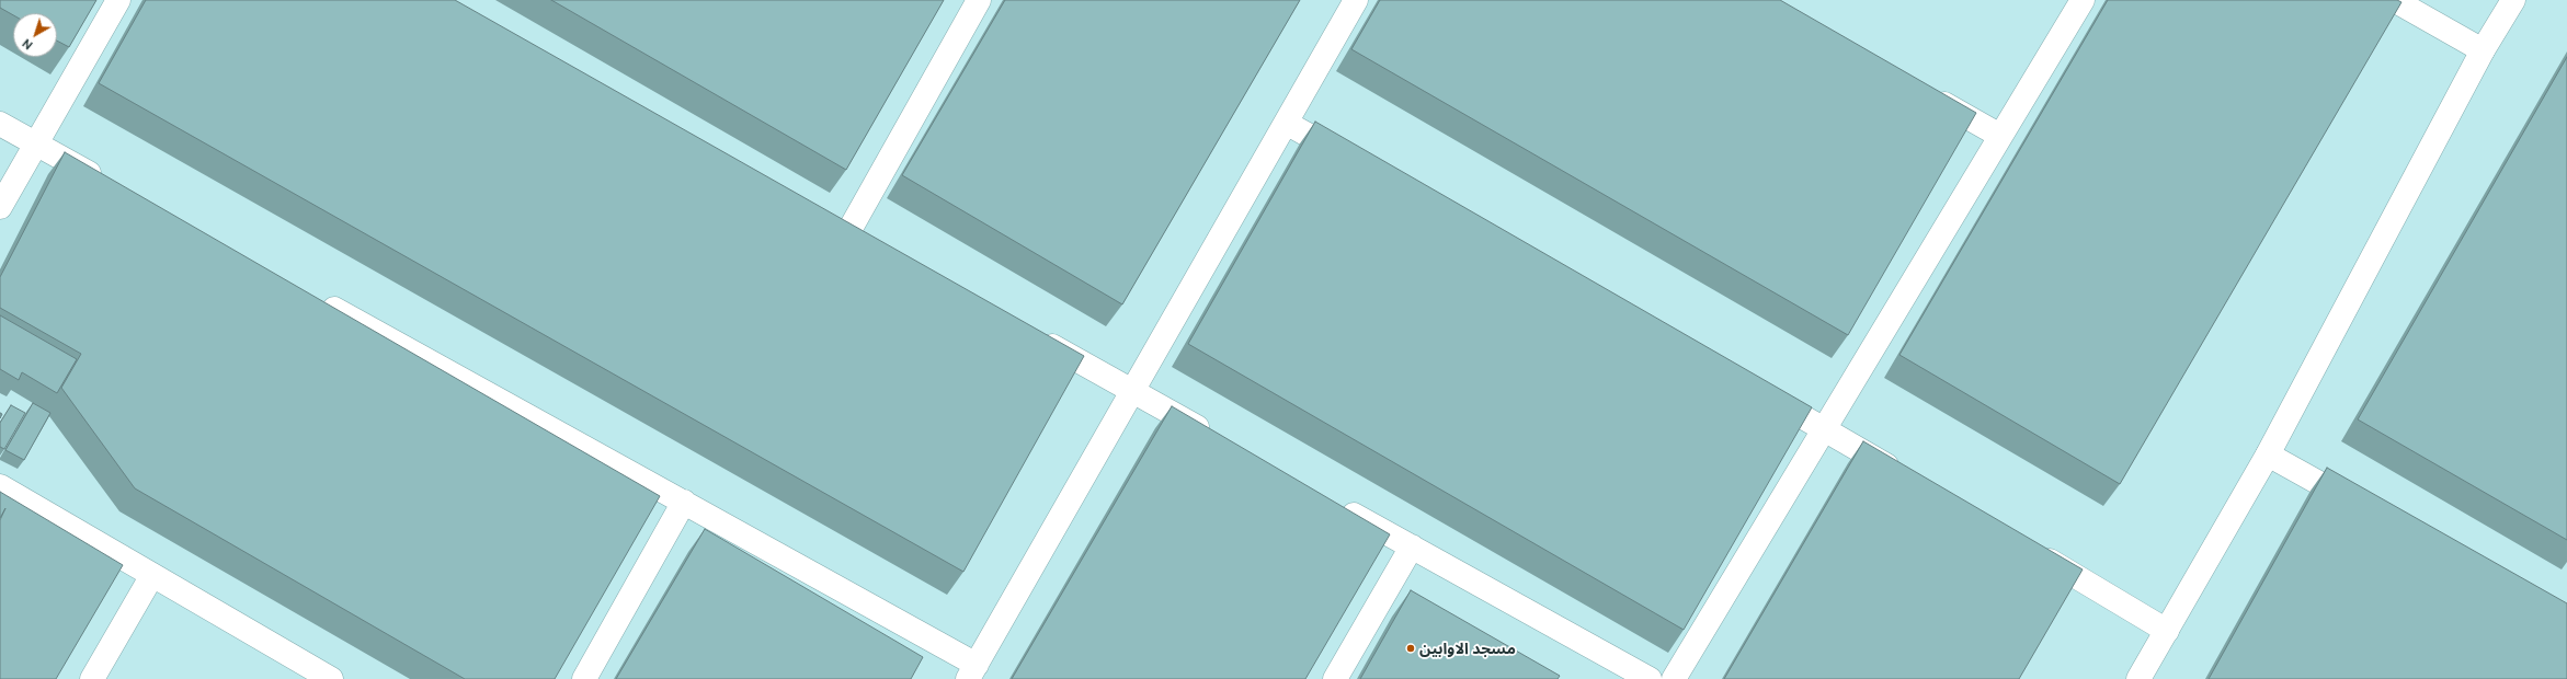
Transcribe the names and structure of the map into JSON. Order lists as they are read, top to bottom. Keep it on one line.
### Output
{"places":["مسجد الاوابين"],"north":"bottom left"}
